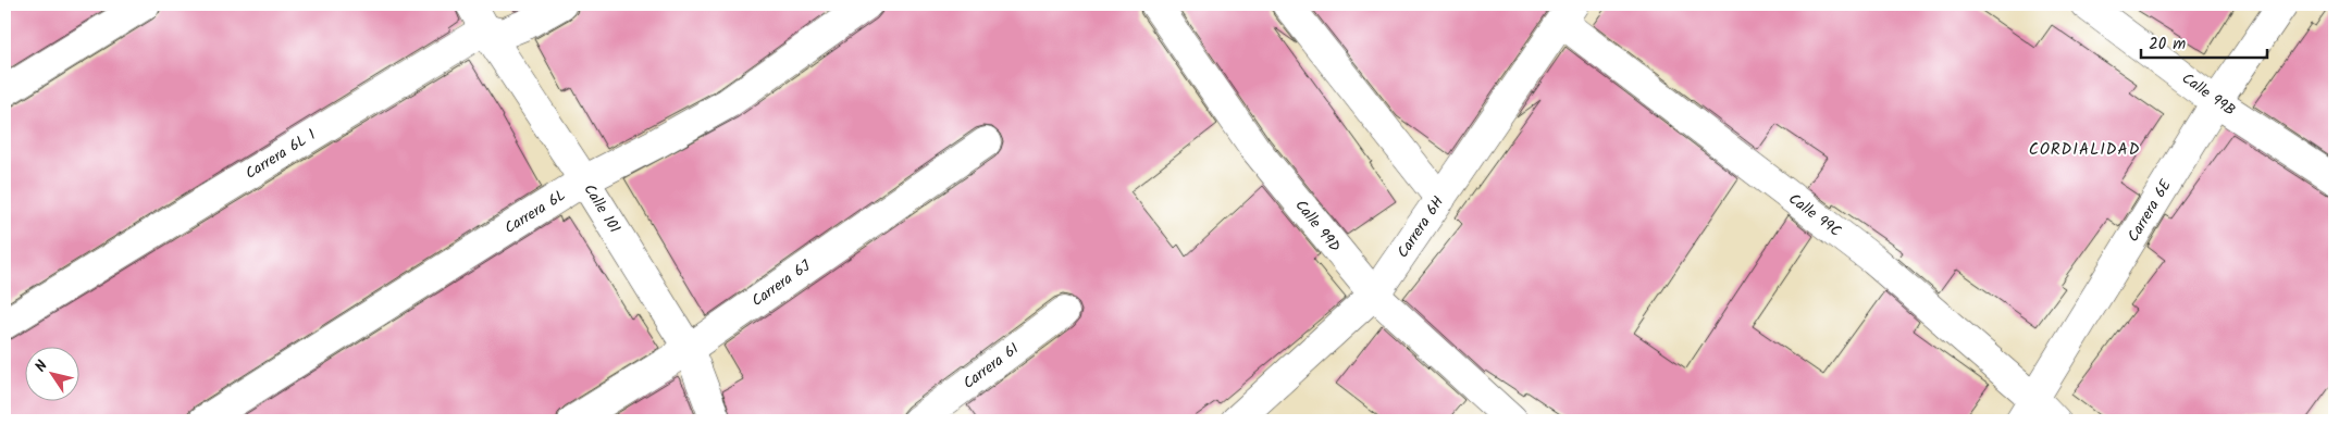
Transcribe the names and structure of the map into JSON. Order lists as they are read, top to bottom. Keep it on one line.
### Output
{"streets":{"street":["Calle 99B","Carrera 6L 1","Calle 101","Carrera 6E","Carrera 6L","Calle 99C","Calle 99D","Carrera 6H","Carrera 6J","Carrera 6I"]},"crossings":[["Calle 99B","Carrera 6E"],["Carrera 6L 1","Calle 101"],["Calle 101","Carrera 6L"],["Calle 101","Carrera 6J"],["Carrera 6E","Calle 99C"],["Calle 99C","Carrera 6H"],["Calle 99D","Carrera 6H"]],"districts":["CORDIALIDAD"],"scale_bar":"20 m","north":"top left"}
